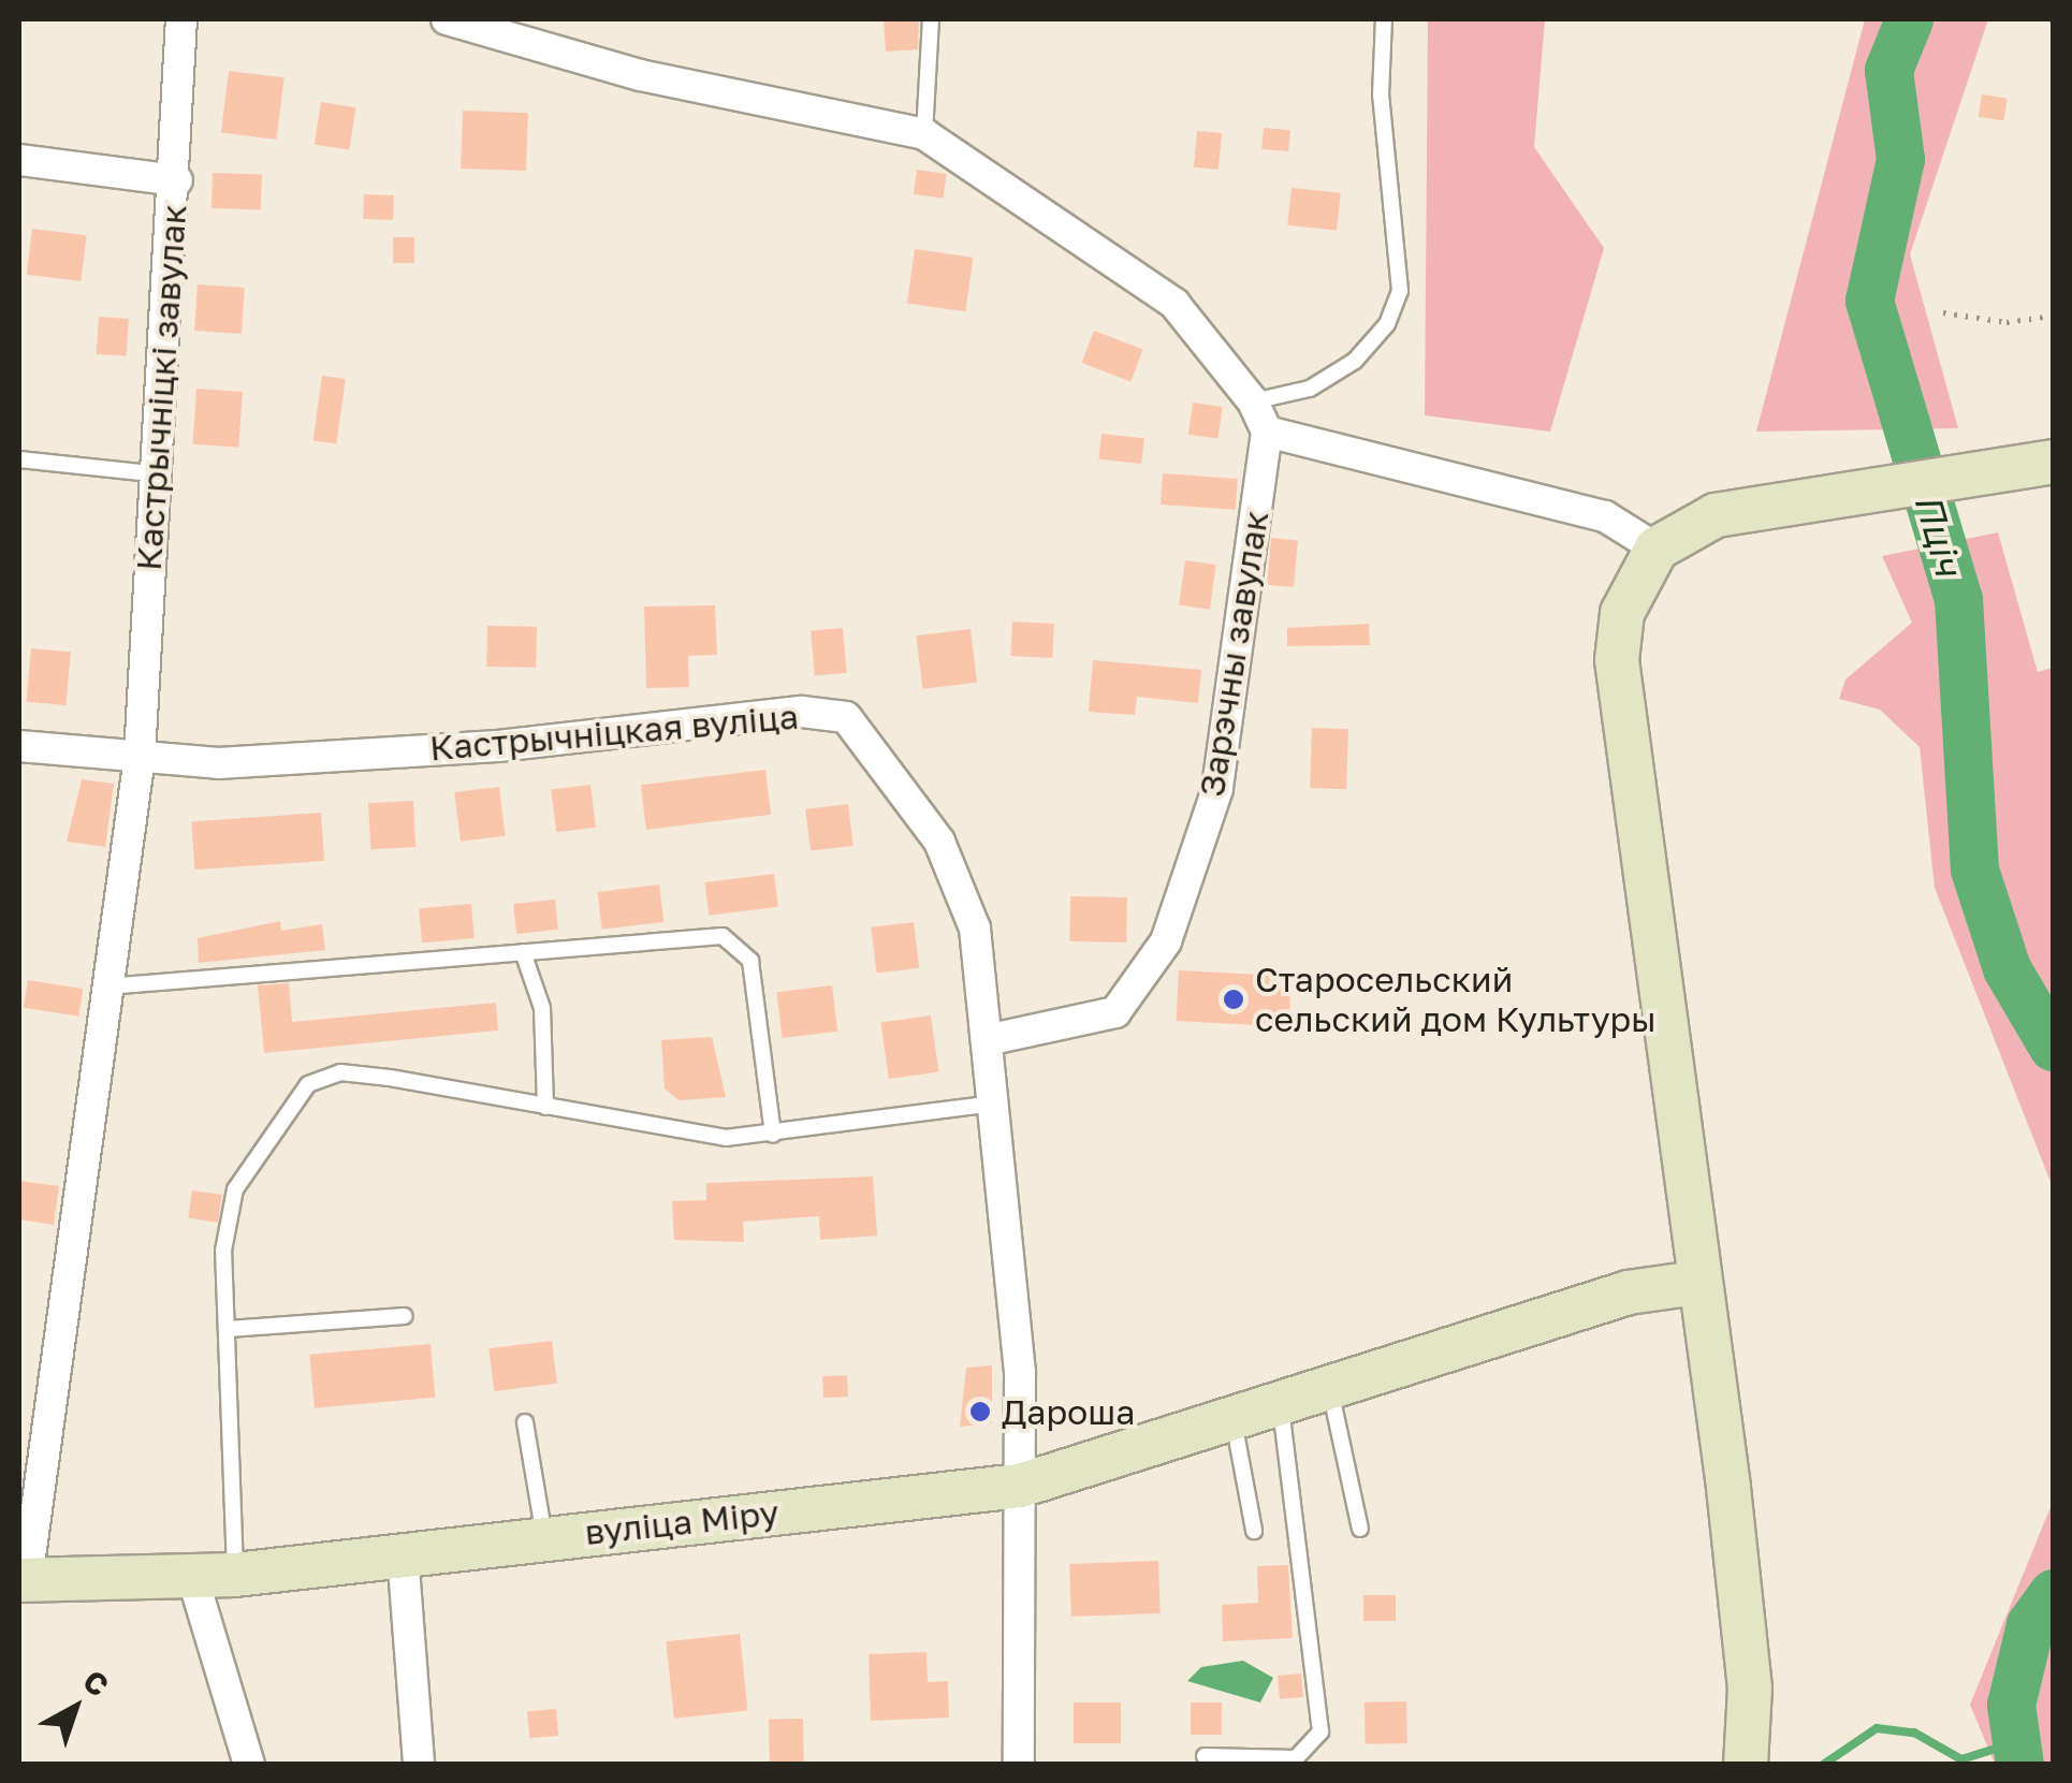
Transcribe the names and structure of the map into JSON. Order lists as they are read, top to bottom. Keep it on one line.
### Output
{"streets":{"street":["Кастрычніцкі завулак","Зарэчны завулак","Кастрычніцкая вуліца","вуліца Міру"]},"crossings":[["Кастрычніцкі завулак","Кастрычніцкая вуліца"],["Кастрычніцкі завулак","вуліца Міру"],["Зарэчны завулак","Кастрычніцкая вуліца"]],"water":["Пціч"],"places":["Старосельский сельский дом Культуры","Дароша"],"north":"top right"}
